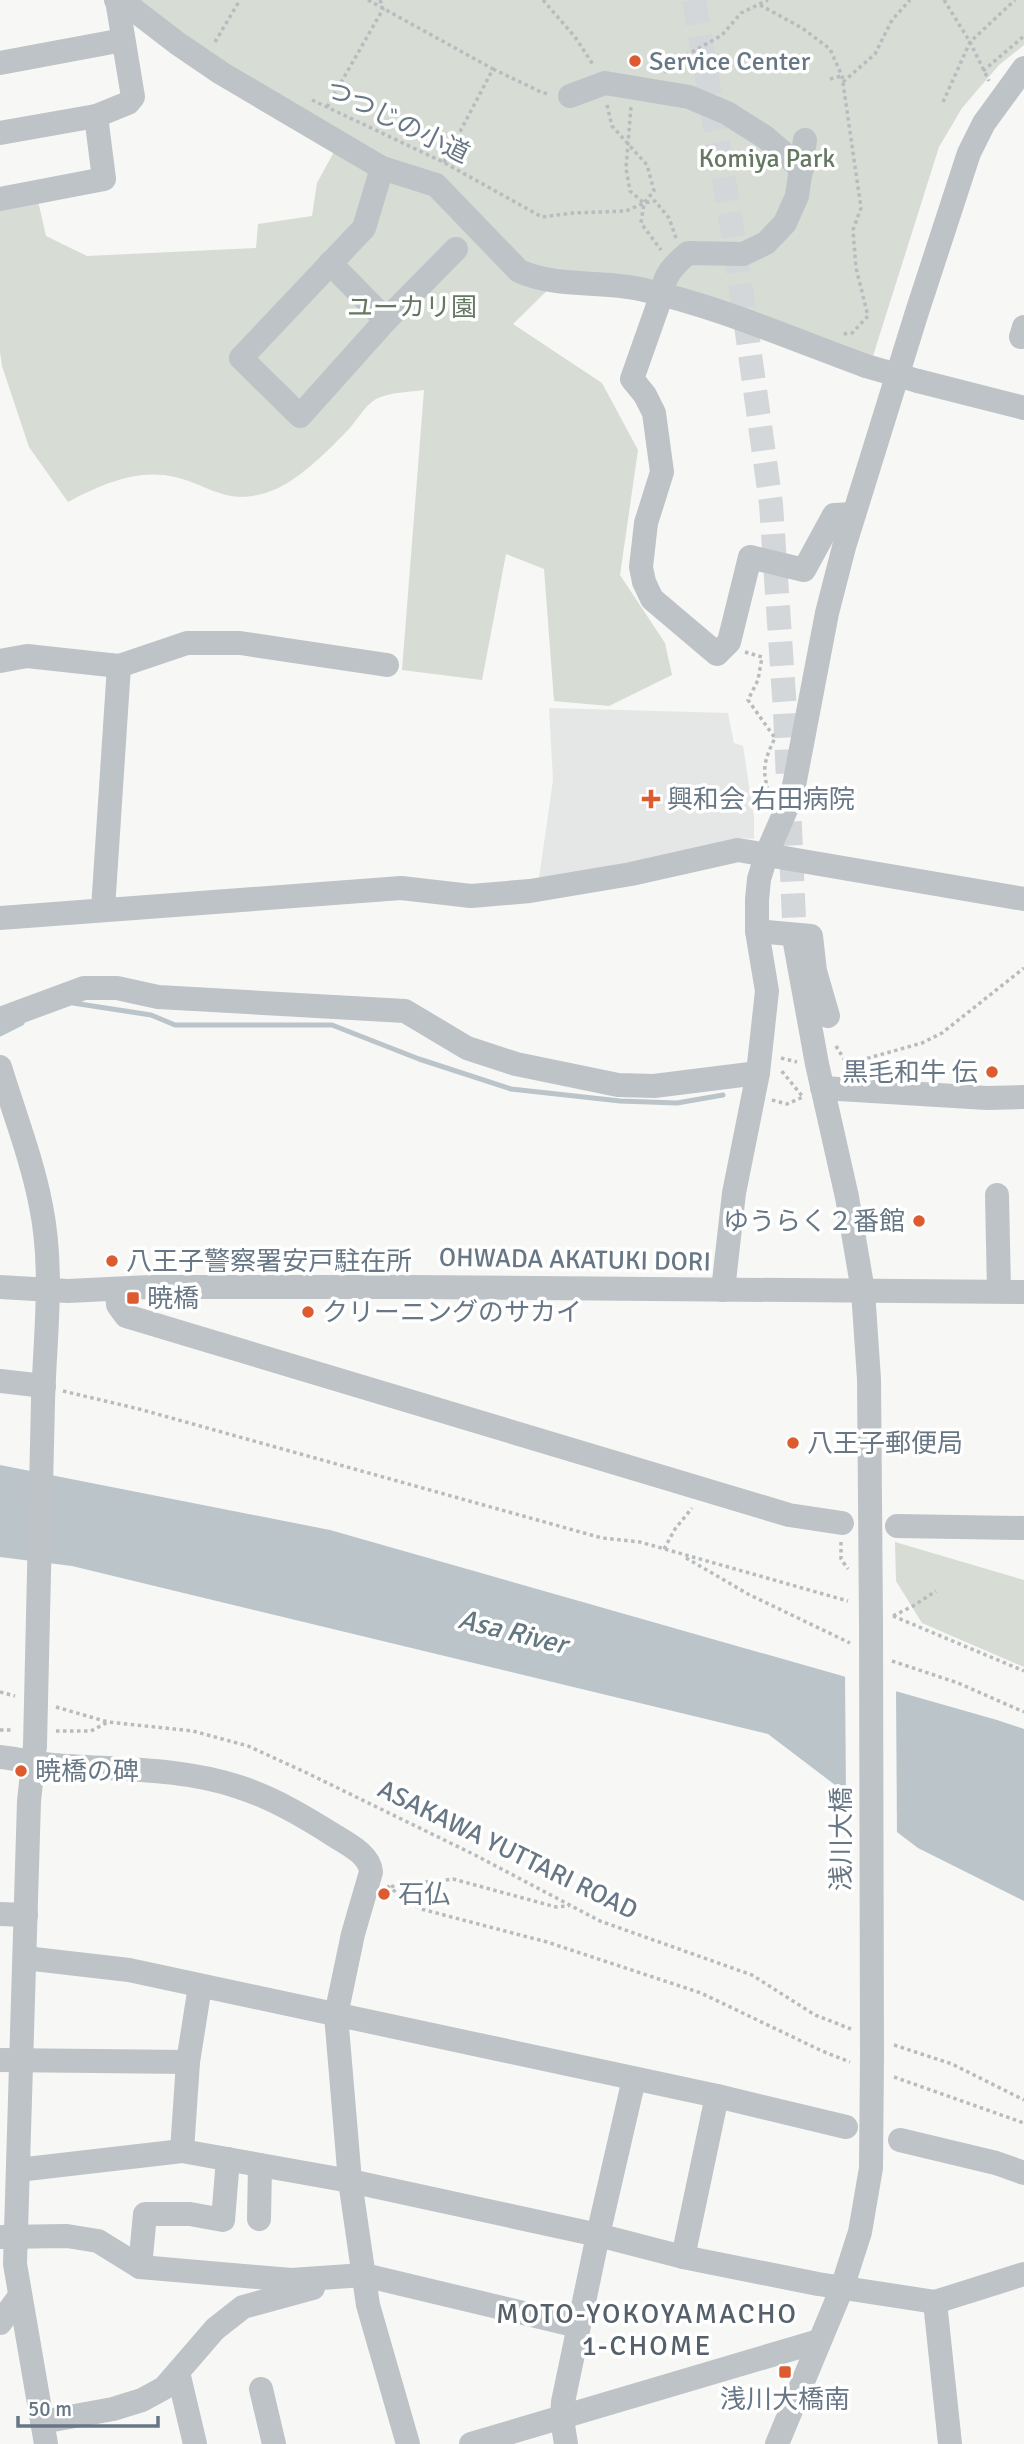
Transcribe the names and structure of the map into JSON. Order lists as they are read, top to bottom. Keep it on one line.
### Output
{"streets":{"street":["OHWADA AKATUKI DORI","浅川大橋"],"path":["つつじの小道","ASAKAWA YUTTARI ROAD"]},"crossings":[["OHWADA AKATUKI DORI","浅川大橋"]],"districts":["MOTO-YOKOYAMACHO 1-CHOME"],"water":["Asa River"],"parks":["Komiya Park","ユーカリ園"],"places":{"other":["Service Center","黒毛和牛 伝","ゆうらく２番館","八王子警察署安戸駐在所","クリーニングのサカイ","八王子郵便局","暁橋の碑","石仏"],"health":["興和会 右田病院"],"transit":["暁橋","浅川大橋南"]},"scale_bar":"50 m"}
